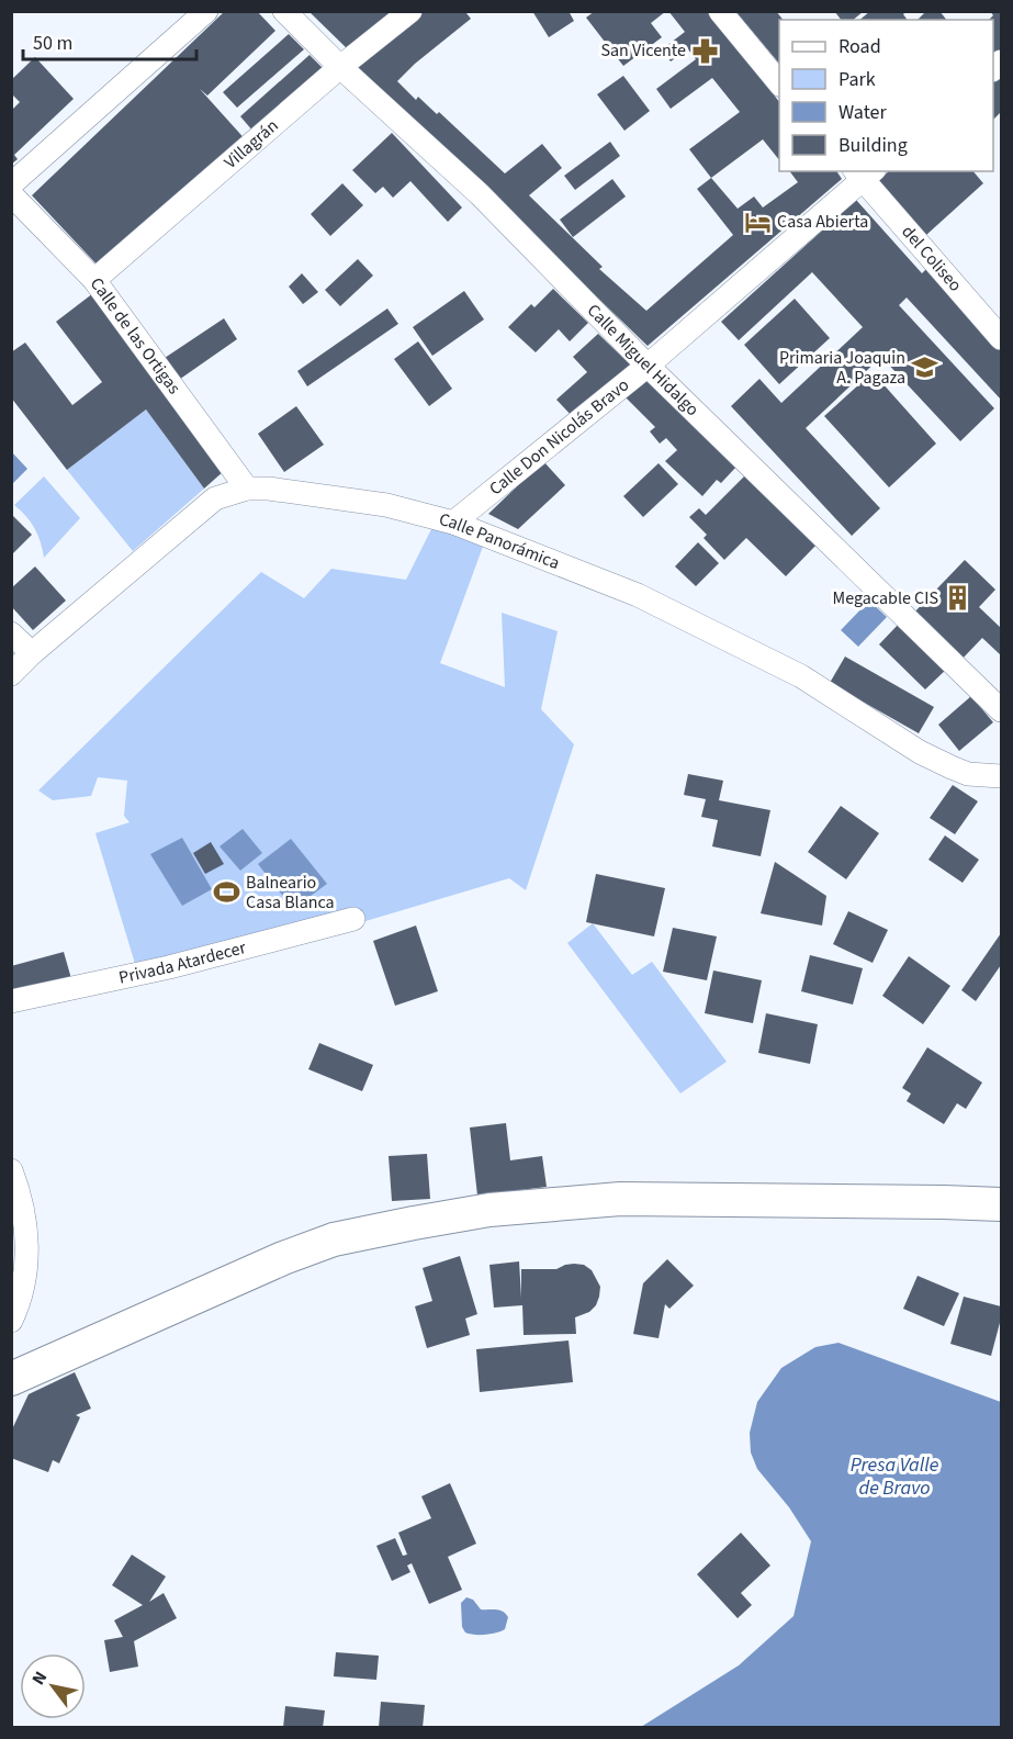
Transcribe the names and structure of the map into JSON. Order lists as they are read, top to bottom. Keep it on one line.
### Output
{"streets":{"street":["Villagrán","del Coliseo","Calle de las Ortigas","Calle Miguel Hidalgo","Calle Don Nicolás Bravo","Calle Panorámica","Privada Atardecer"]},"crossings":[["Villagrán","Calle de las Ortigas"],["Villagrán","Calle Miguel Hidalgo"],["del Coliseo","Calle Don Nicolás Bravo"],["Calle de las Ortigas","Calle Panorámica"],["Calle Miguel Hidalgo","Calle Don Nicolás Bravo"],["Calle Don Nicolás Bravo","Calle Panorámica"]],"water":["Presa Valle de Bravo"],"places":{"pharmacy":["San Vicente"],"hotel":["Casa Abierta"],"school or university":["Primaria Joaquin A. Pagaza"],"building":["Megacable CIS"],"sports":["Balneario Casa Blanca"]},"legend":["Road","Park","Water","Building"],"scale_bar":"50 m","north":"top left"}
